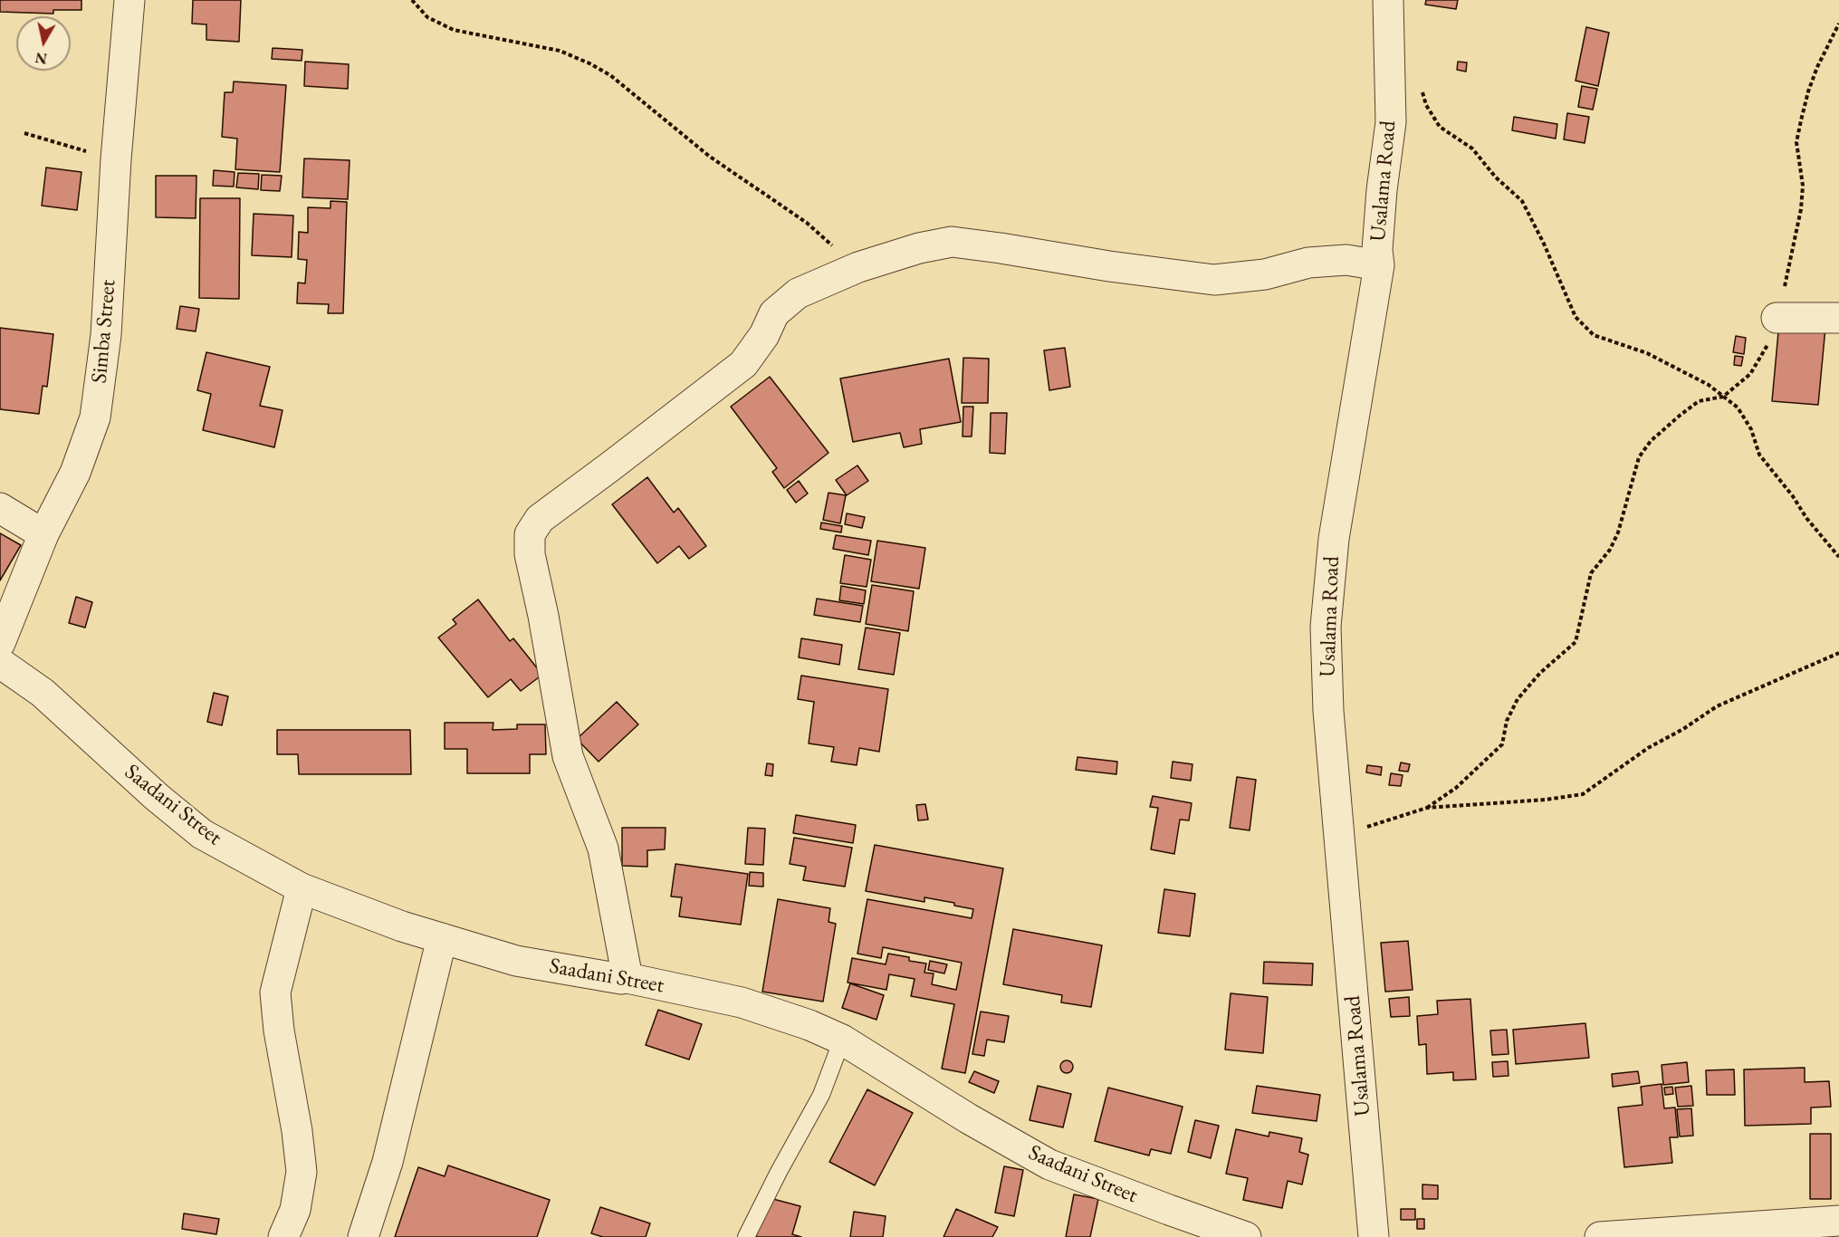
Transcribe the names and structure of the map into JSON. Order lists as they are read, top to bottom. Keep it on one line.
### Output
{"streets":{"street":["Usalama Road","Simba Street","Saadani Street"]},"north":"bottom"}
